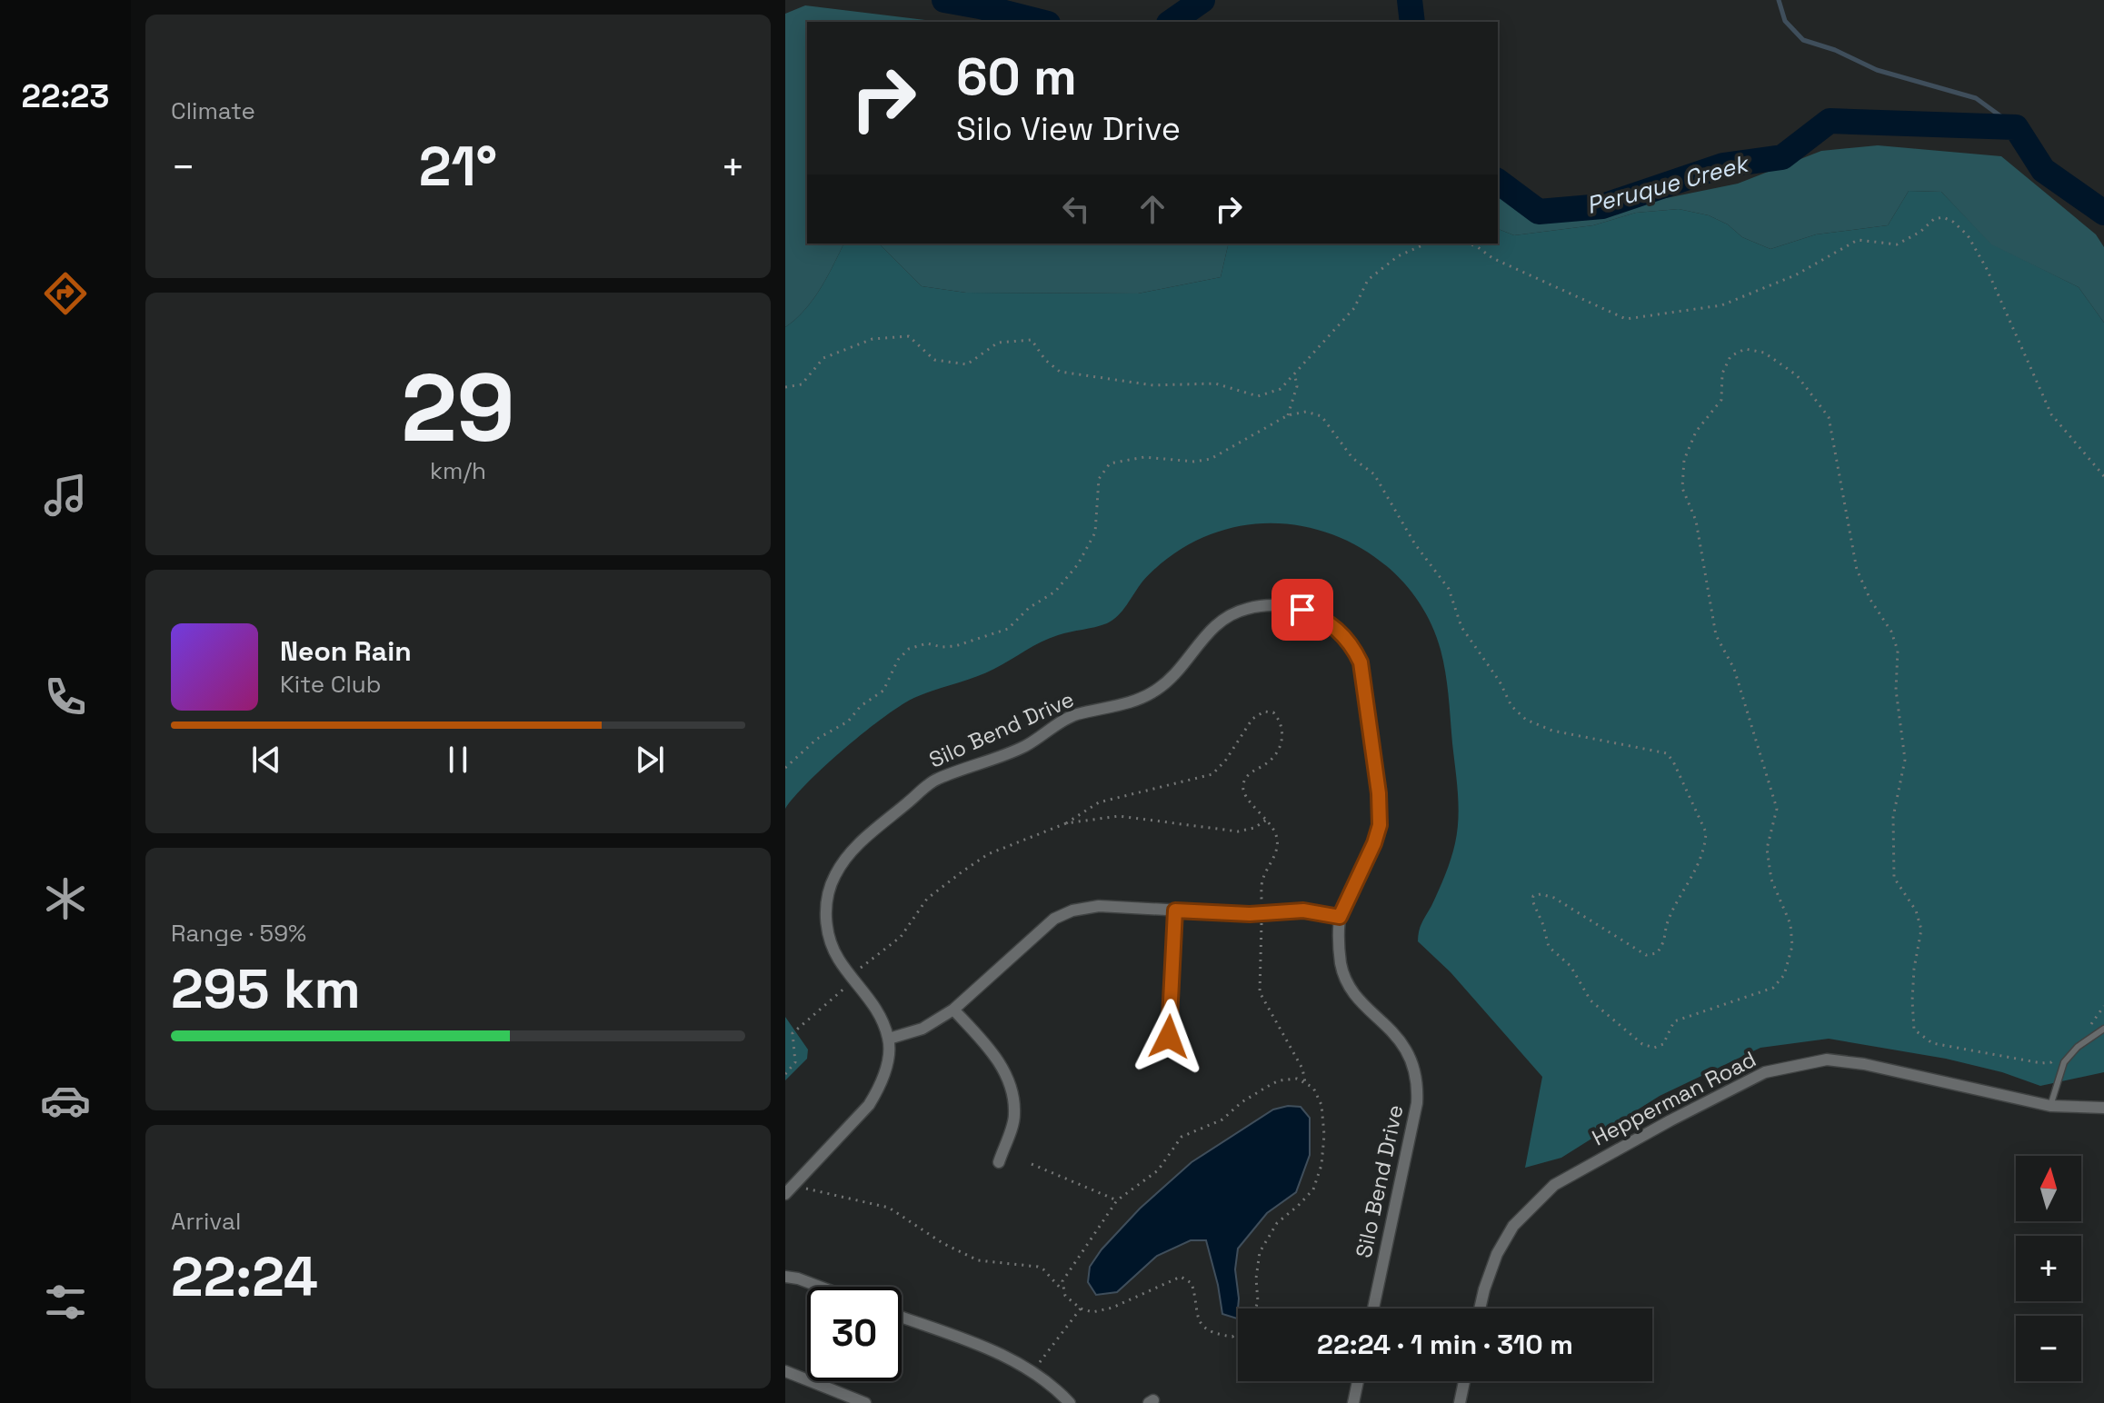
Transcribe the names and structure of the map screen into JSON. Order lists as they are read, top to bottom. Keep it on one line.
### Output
{"streets":{"street":["Silo Bend Drive","Hepperman Road"]},"water":["Peruque Creek"],"north":"top","page":{"tabs":"22:23","tile":["Climate",["29","km/h"],["Range · 59%","295 km"],["Arrival","22:24"]],"turn":["60 m","Silo View Drive"],"heat":["−","21°","+"],"song":["Neon Rain","Kite Club"],"map_buttons":["+","−"],"limit":"30","trip":"22:24 · 1 min · 310 m"}}
